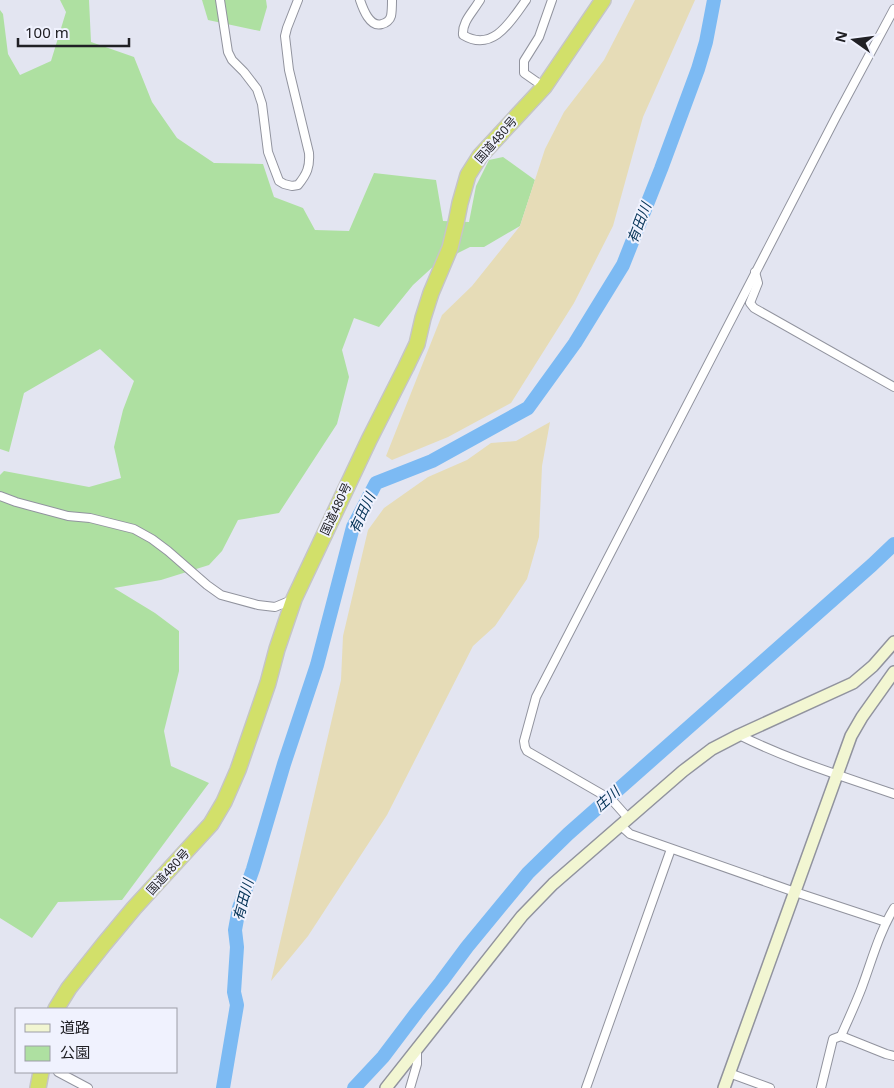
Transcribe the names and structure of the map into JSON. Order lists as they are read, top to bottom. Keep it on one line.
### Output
{"streets":{"highway":["国道480号"]},"water":["有田川","庄川"],"legend":["道路","公園"],"scale_bar":"100 m","north":"left"}
